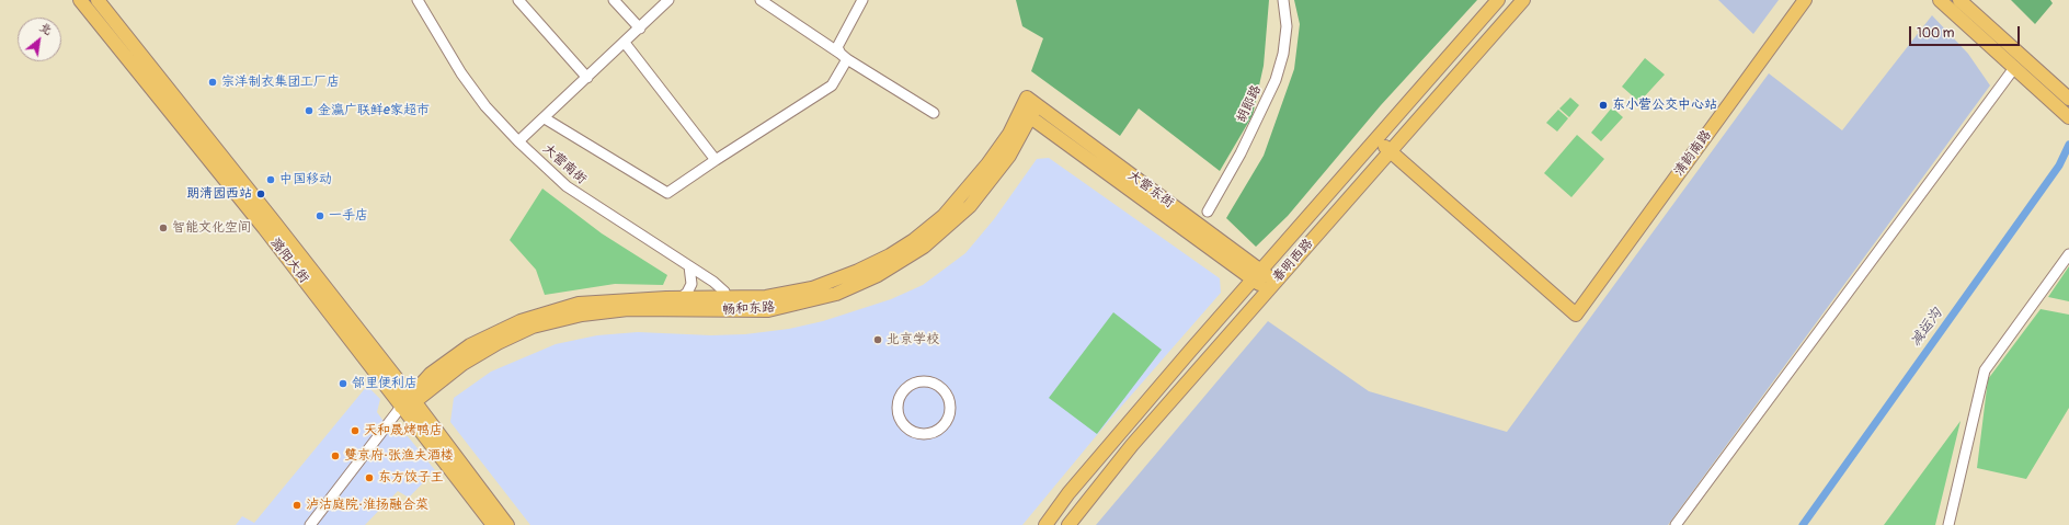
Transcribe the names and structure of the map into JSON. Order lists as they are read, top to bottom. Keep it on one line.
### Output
{"streets":{"main road":["清韵南路","大营东街","潞阳大街","春明西路","畅和东路"],"street":["胡郎路","大营南街"]},"crossings":[["大营南街","畅和东路"],["大营东街","春明西路"],["大营东街","畅和东路"],["潞阳大街","畅和东路"]],"water":["减运沟"],"places":["宗洋制衣集团工厂店","东小营公交中心站","金瀛广联鲜e家超市","中国移动","朗清园西站","一手店","智能文化空间","北京学校","邻里便利店","天和晟烤鸭店","雙京府·张渔夫酒楼","东方饺子王","泸沽庭院·淮扬融合菜"],"scale_bar":"100 m","north":"top right"}
